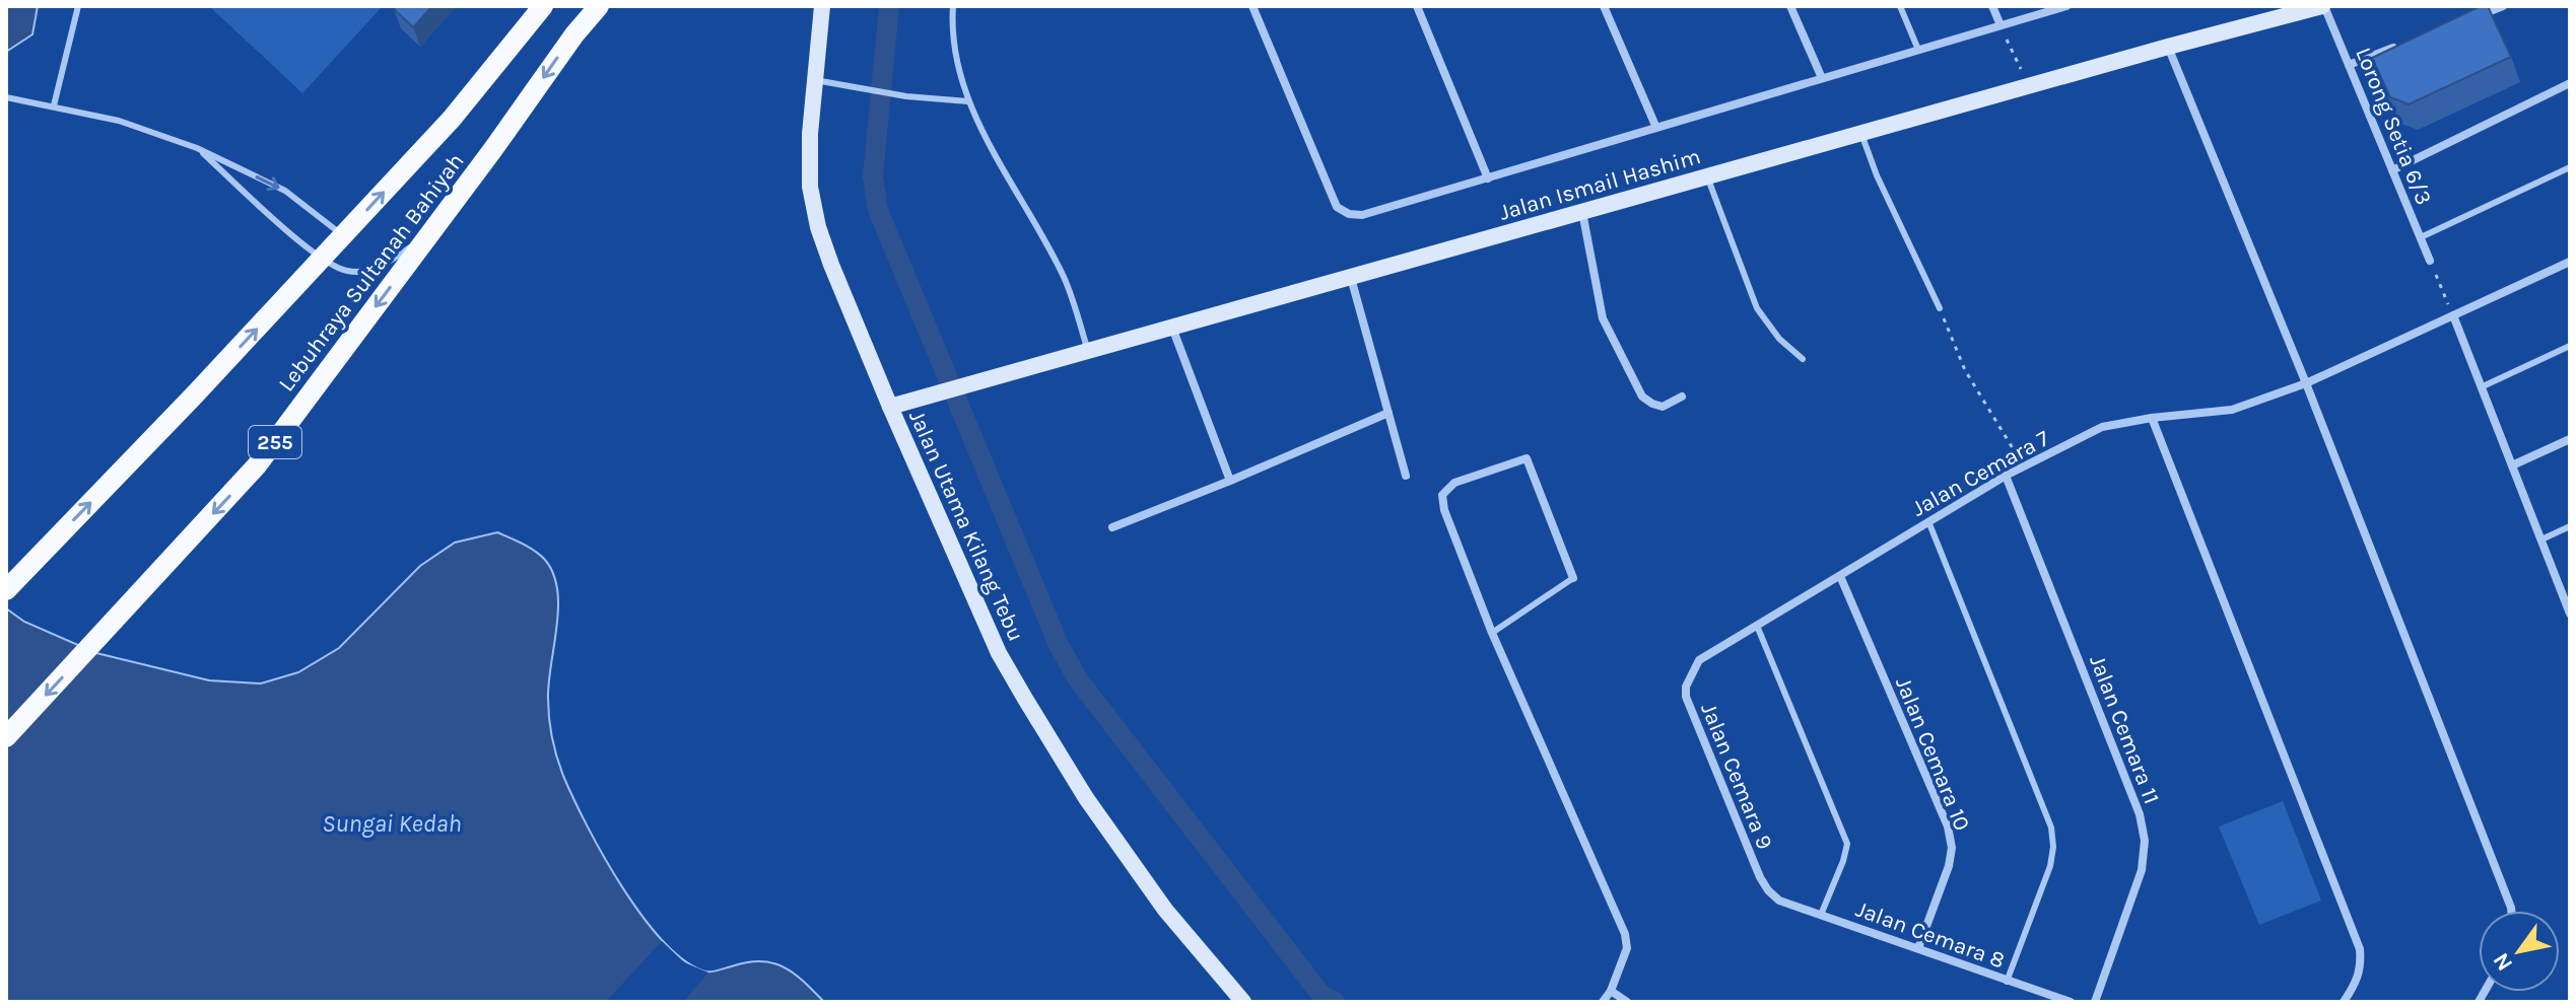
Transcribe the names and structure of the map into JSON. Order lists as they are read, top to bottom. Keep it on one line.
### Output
{"streets":{"main road":["Lebuhraya Sultanah Bahiyah","255"],"street":["Lorong Setia 6/3","Jalan Ismail Hashim","Jalan Cemara 7","Jalan Utama Kilang Tebu","Jalan Cemara 11","Jalan Cemara 10","Jalan Cemara 9","Jalan Cemara 8"]},"crossings":[["Lorong Setia 6/3","Jalan Ismail Hashim"],["Jalan Ismail Hashim","Jalan Utama Kilang Tebu"],["Jalan Cemara 7","Jalan Cemara 11"],["Jalan Cemara 7","Jalan Cemara 10"],["Jalan Cemara 7","Jalan Cemara 9"],["Jalan Cemara 10","Jalan Cemara 8"],["Jalan Cemara 9","Jalan Cemara 8"]],"water":["Sungai Kedah"],"north":"bottom left"}
